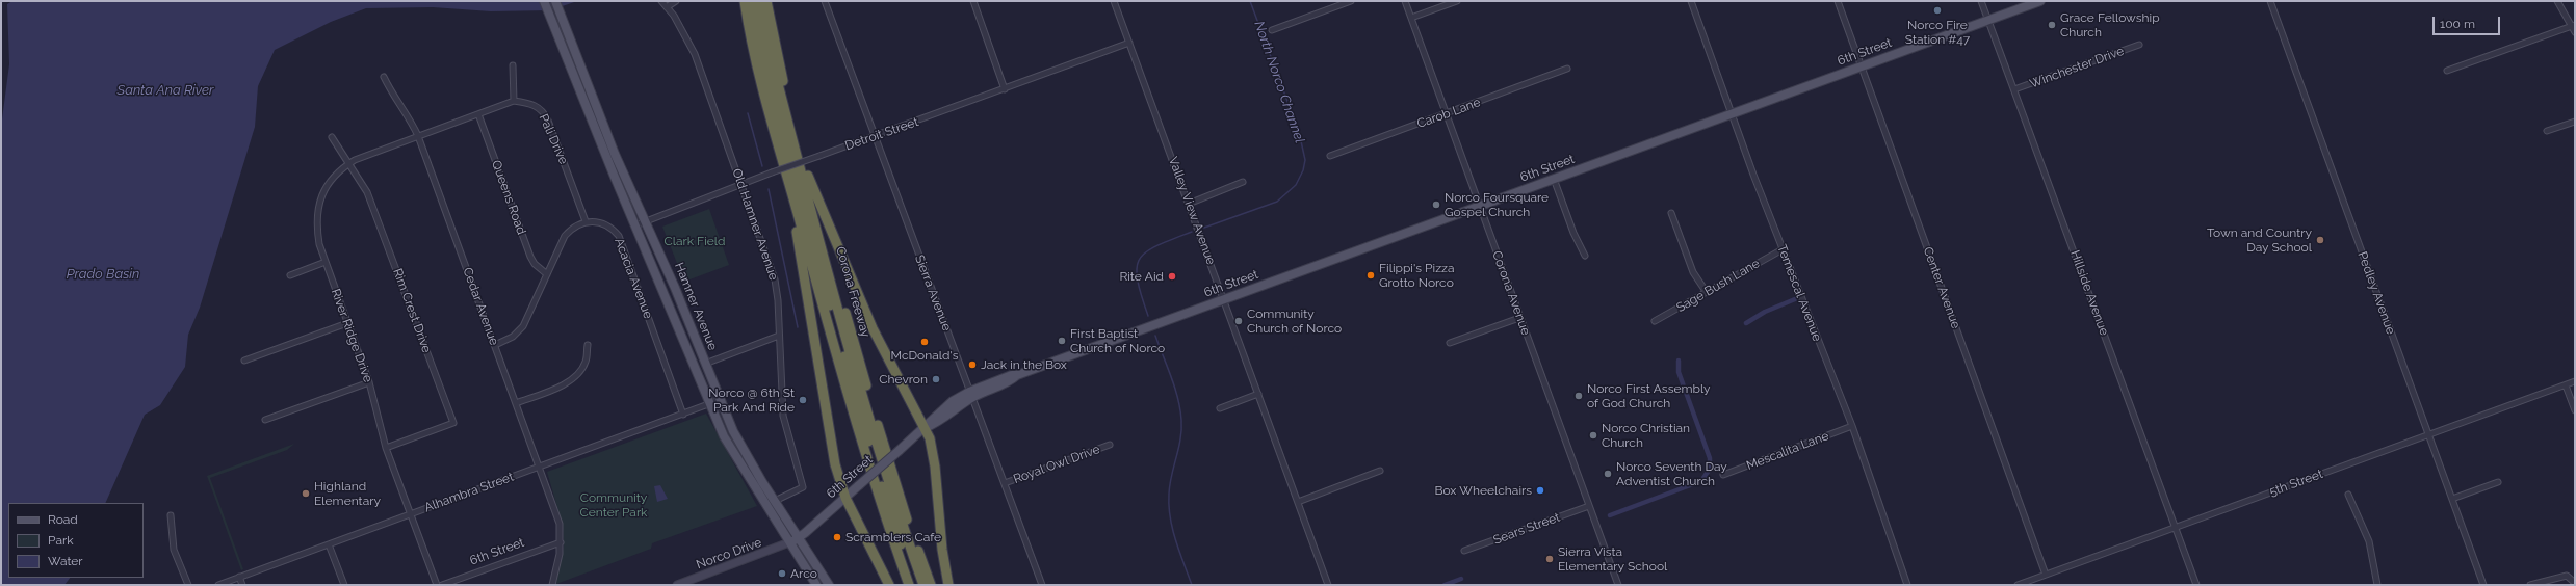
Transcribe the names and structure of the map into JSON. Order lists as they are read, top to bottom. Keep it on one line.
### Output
{"streets":{"highway":["Corona Freeway"],"main road":["6th Street","Hamner Avenue","Norco Drive"],"street":["Winchester Drive","Carob Lane","Detroit Street","Pali Drive","Queens Road","Valley View Avenue","Old Hamner Avenue","Acacia Avenue","Sage Bush Lane","Center Avenue","Sierra Avenue","Corona Avenue","Temescal Avenue","Hillside Avenue","Pedley Avenue","Cedar Avenue","Rim Crest Drive","River Ridge Drive","Mescalita Lane","Royal Owl Drive","5th Street","Alhambra Street","Sears Street"]},"crossings":[["6th Street","Valley View Avenue"],["6th Street","Center Avenue"],["6th Street","Sierra Avenue"],["6th Street","Corona Avenue"],["6th Street","Temescal Avenue"],["6th Street","Hillside Avenue"],["6th Street","Cedar Avenue"],["6th Street","Hamner Avenue"],["6th Street","Norco Drive"],["Winchester Drive","Hillside Avenue"],["Carob Lane","Corona Avenue"],["Detroit Street","Valley View Avenue"],["Detroit Street","Old Hamner Avenue"],["Detroit Street","Sierra Avenue"],["Detroit Street","Hamner Avenue"],["Pali Drive","Acacia Avenue"],["Old Hamner Avenue","Hamner Avenue"],["Acacia Avenue","Alhambra Street"],["Sage Bush Lane","Temescal Avenue"],["Center Avenue","5th Street"],["Sierra Avenue","Royal Owl Drive"],["Corona Avenue","Sears Street"],["Temescal Avenue","Mescalita Lane"],["Hillside Avenue","5th Street"],["Pedley Avenue","5th Street"],["Cedar Avenue","River Ridge Drive"],["Cedar Avenue","Alhambra Street"],["Hamner Avenue","Alhambra Street"],["Hamner Avenue","Norco Drive"],["Rim Crest Drive","River Ridge Drive"],["River Ridge Drive","Alhambra Street"]],"water":["North Norco Channel","Santa Ana River","Prado Basin"],"parks":["Clark Field","Community Center Park"],"places":["Norco Fire Station #47","Grace Fellowship Church","Norco Foursquare Gospel Church","Town and Country Day School","Filippi's Pizza Grotto Norco","Rite Aid","Community Church of Norco","First Baptist Church of Norco","McDonald's","Jack in the Box","Chevron","Norco First Assembly of God Church","Norco @ 6th St Park And Ride","Norco Christian Church","Norco Seventh Day Adventist Church","Box Wheelchairs","Highland Elementary","Scramblers Cafe","Sierra Vista Elementary School","Arco"],"legend":["Road","Park","Water"],"scale_bar":"100 m"}
